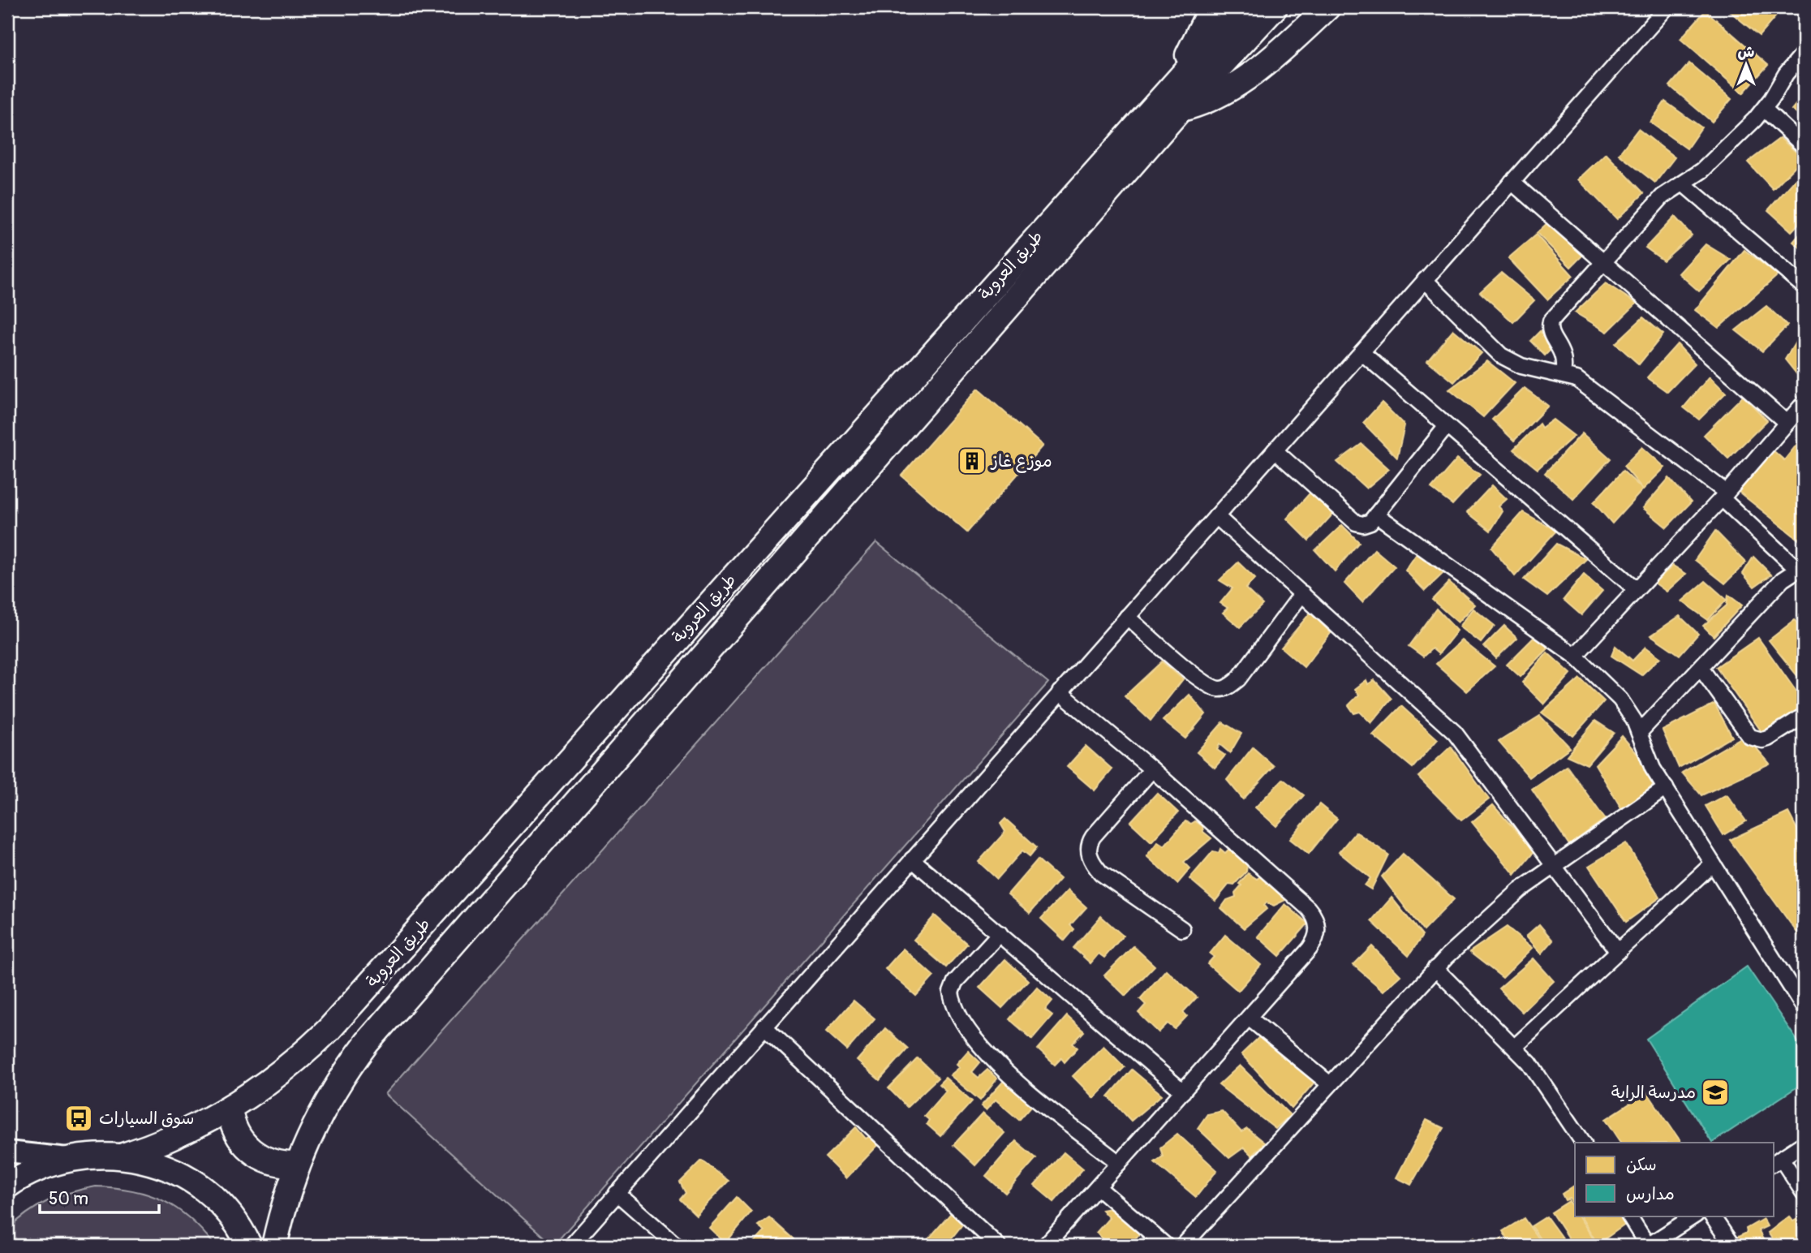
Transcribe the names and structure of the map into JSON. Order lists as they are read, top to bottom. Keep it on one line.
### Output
{"streets":{"highway":["طريق العروبة"]},"places":{"building":["موزع غاز"],"school or university":["مدرسة الراية"],"bus stop":["سوق السيارات"]},"legend":["سكن","مدارس"],"scale_bar":"50 m","north":"top"}
